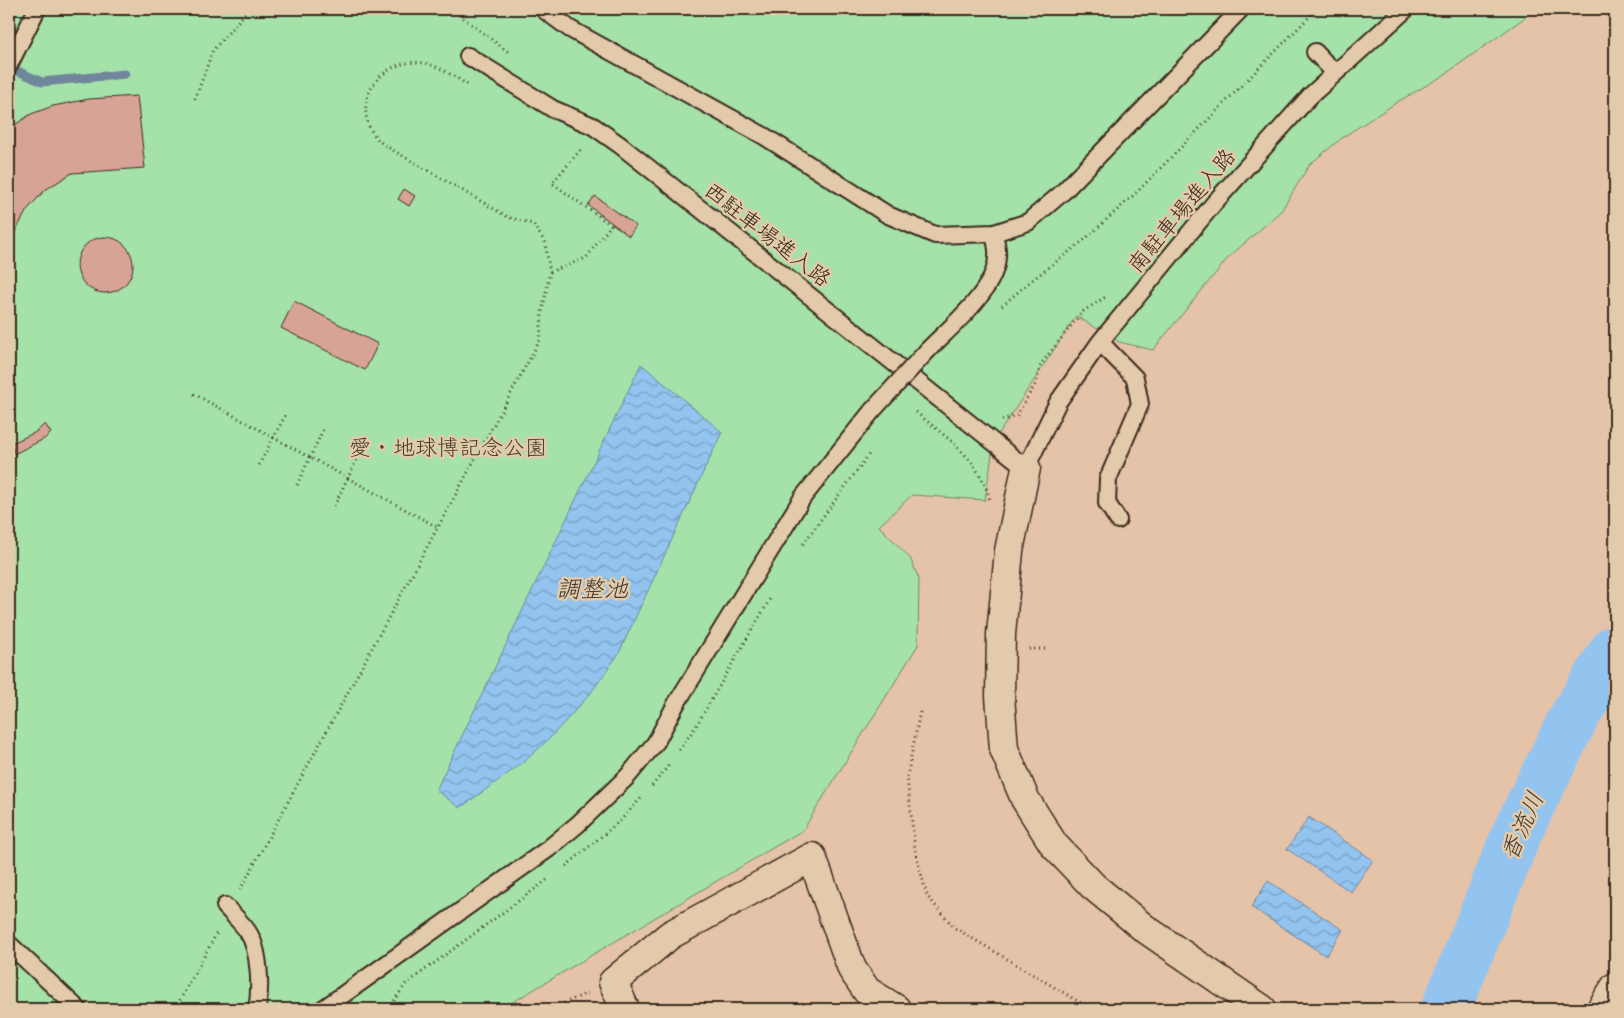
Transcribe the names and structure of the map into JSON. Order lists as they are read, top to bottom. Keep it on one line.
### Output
{"streets":{"lane":["南駐車場進入路","西駐車場進入路"]},"crossings":[["南駐車場進入路","西駐車場進入路"]],"water":["調整池","香流川"],"parks":["愛・地球博記念公園"]}
